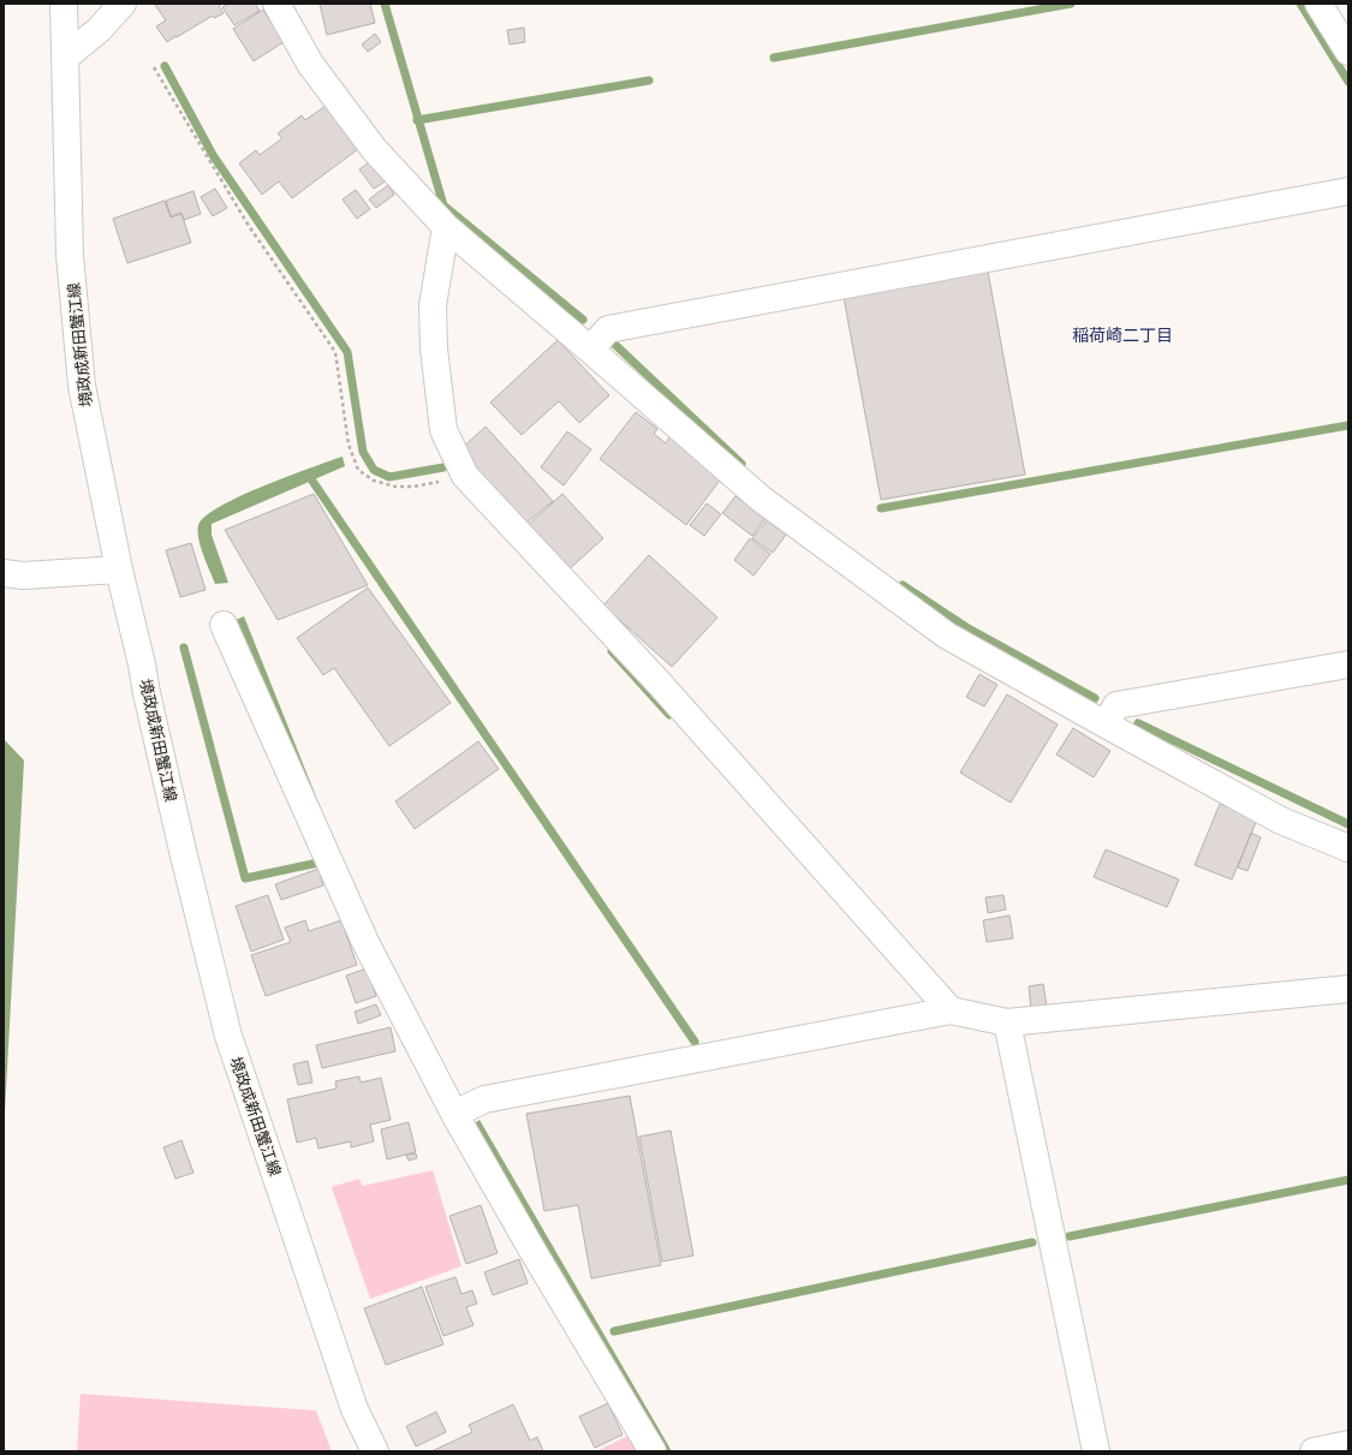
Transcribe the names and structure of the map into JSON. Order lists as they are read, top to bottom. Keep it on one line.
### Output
{"streets":{"street":["境政成新田蟹江線"]},"districts":["稲荷崎二丁目"]}
